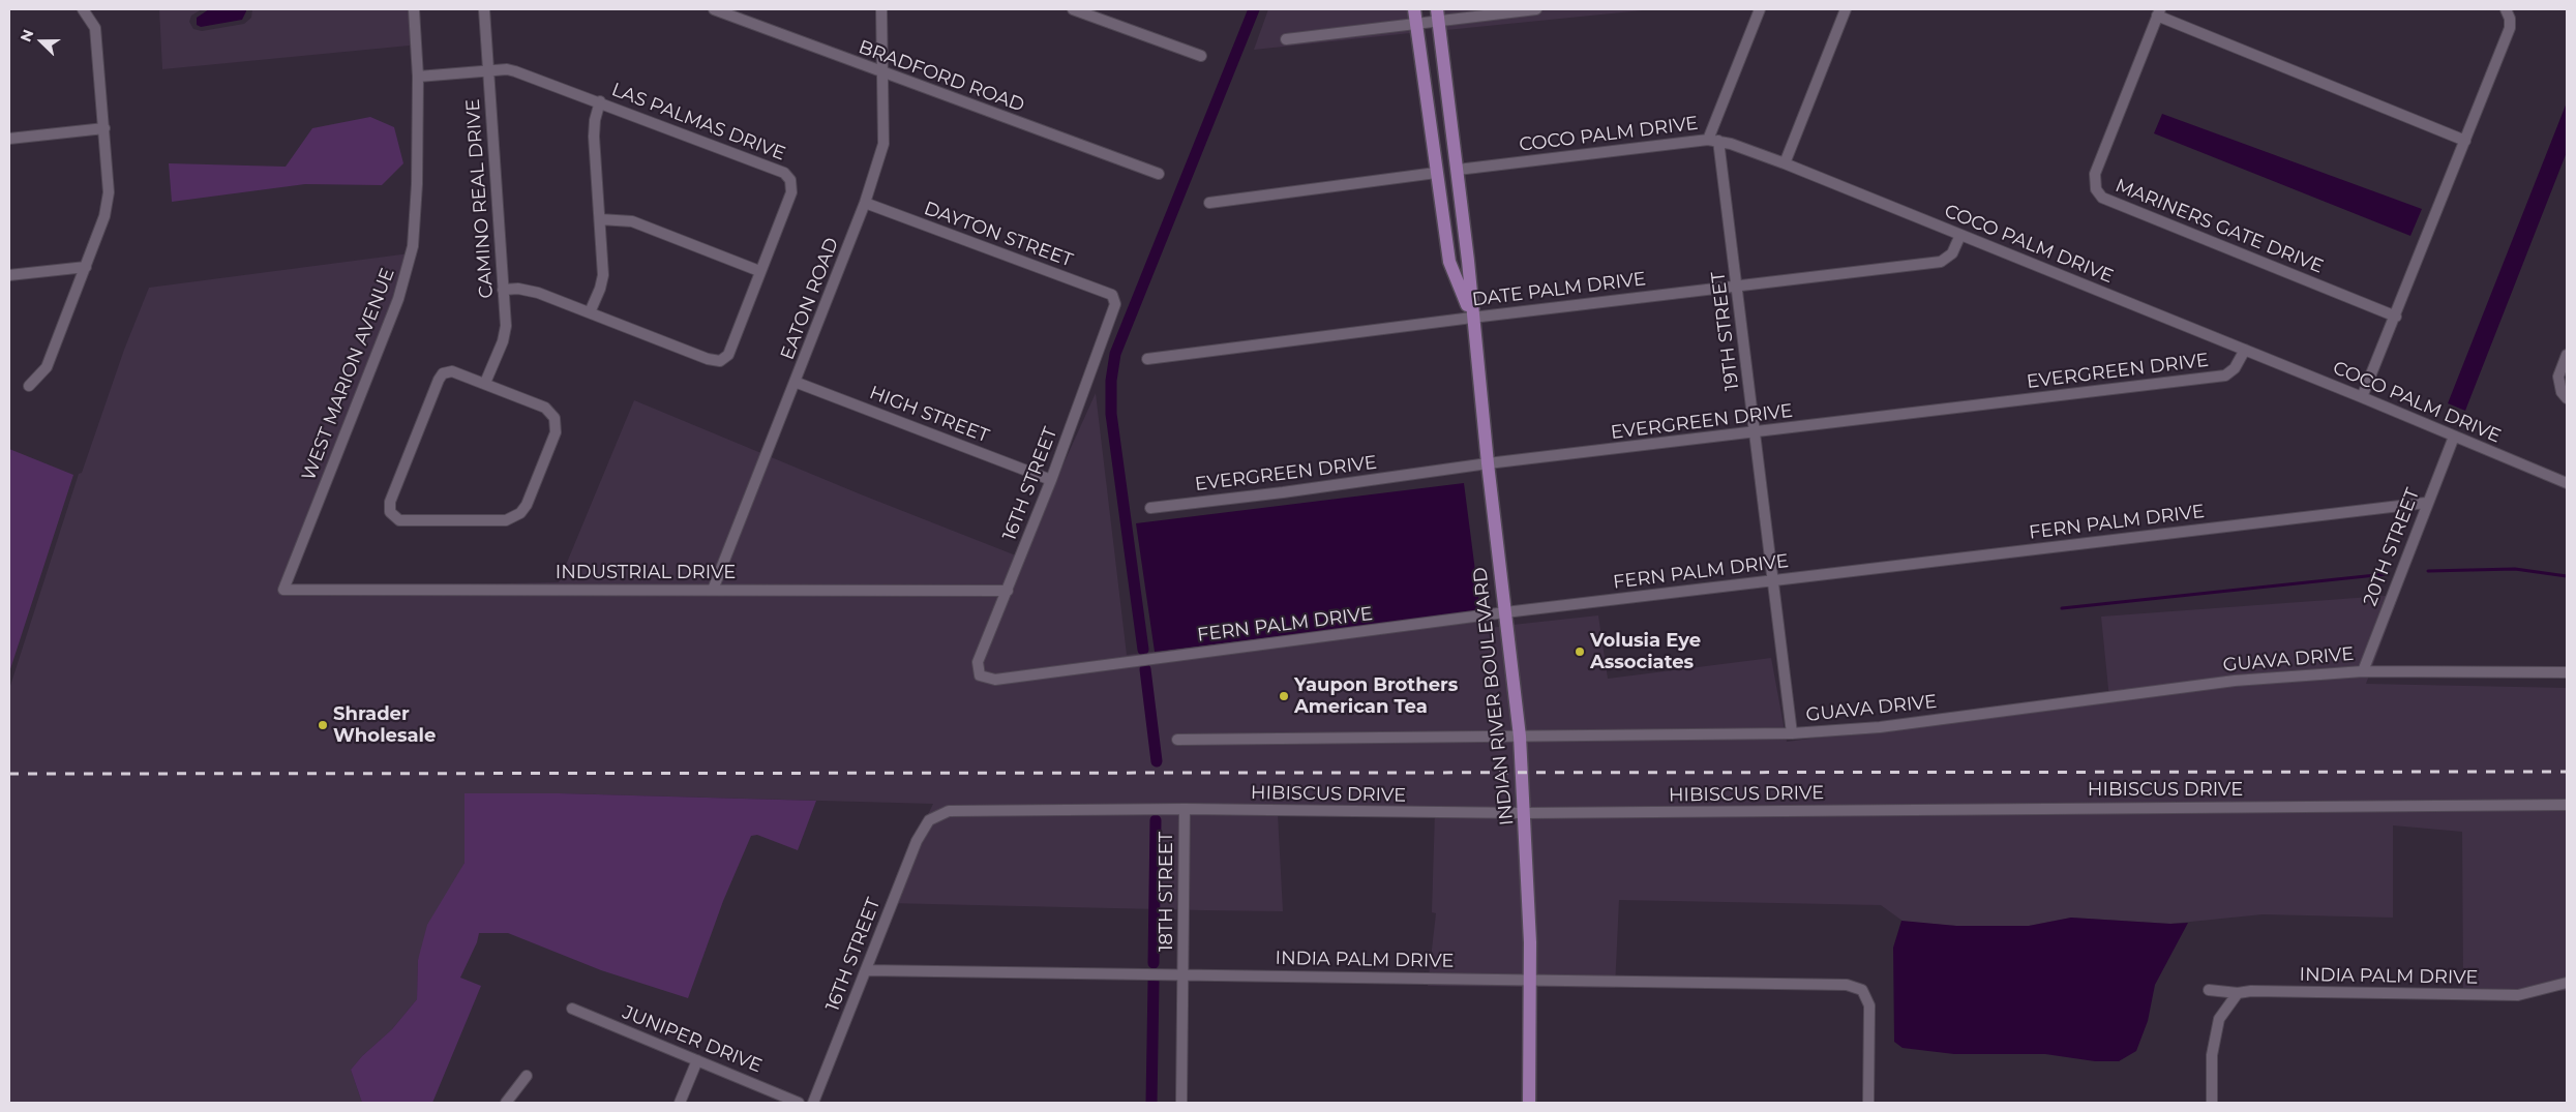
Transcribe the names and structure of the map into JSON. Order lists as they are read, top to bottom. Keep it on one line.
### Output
{"streets":{"main road":["INDIAN RIVER BOULEVARD"],"street":["BRADFORD ROAD","LAS PALMAS DRIVE","COCO PALM DRIVE","CAMINO REAL DRIVE","MARINERS GATE DRIVE","DAYTON STREET","DATE PALM DRIVE","EATON ROAD","19TH STREET","EVERGREEN DRIVE","WEST MARION AVENUE","HIGH STREET","16TH STREET","FERN PALM DRIVE","20TH STREET","INDUSTRIAL DRIVE","GUAVA DRIVE","HIBISCUS DRIVE","18TH STREET","INDIA PALM DRIVE","JUNIPER DRIVE"]},"crossings":[["BRADFORD ROAD","EATON ROAD"],["LAS PALMAS DRIVE","CAMINO REAL DRIVE"],["LAS PALMAS DRIVE","WEST MARION AVENUE"],["COCO PALM DRIVE","DATE PALM DRIVE"],["COCO PALM DRIVE","19TH STREET"],["COCO PALM DRIVE","EVERGREEN DRIVE"],["COCO PALM DRIVE","20TH STREET"],["DAYTON STREET","EATON ROAD"],["DAYTON STREET","16TH STREET"],["DATE PALM DRIVE","19TH STREET"],["DATE PALM DRIVE","INDIAN RIVER BOULEVARD"],["EATON ROAD","HIGH STREET"],["EATON ROAD","INDUSTRIAL DRIVE"],["19TH STREET","EVERGREEN DRIVE"],["19TH STREET","FERN PALM DRIVE"],["19TH STREET","GUAVA DRIVE"],["EVERGREEN DRIVE","INDIAN RIVER BOULEVARD"],["WEST MARION AVENUE","INDUSTRIAL DRIVE"],["HIGH STREET","16TH STREET"],["16TH STREET","FERN PALM DRIVE"],["16TH STREET","INDUSTRIAL DRIVE"],["16TH STREET","HIBISCUS DRIVE"],["16TH STREET","INDIA PALM DRIVE"],["FERN PALM DRIVE","20TH STREET"],["FERN PALM DRIVE","INDIAN RIVER BOULEVARD"],["20TH STREET","GUAVA DRIVE"],["GUAVA DRIVE","INDIAN RIVER BOULEVARD"],["INDIAN RIVER BOULEVARD","HIBISCUS DRIVE"],["INDIAN RIVER BOULEVARD","INDIA PALM DRIVE"],["HIBISCUS DRIVE","18TH STREET"],["18TH STREET","INDIA PALM DRIVE"]],"places":["Volusia Eye Associates","Yaupon Brothers American Tea","Shrader Wholesale"],"north":"left"}
